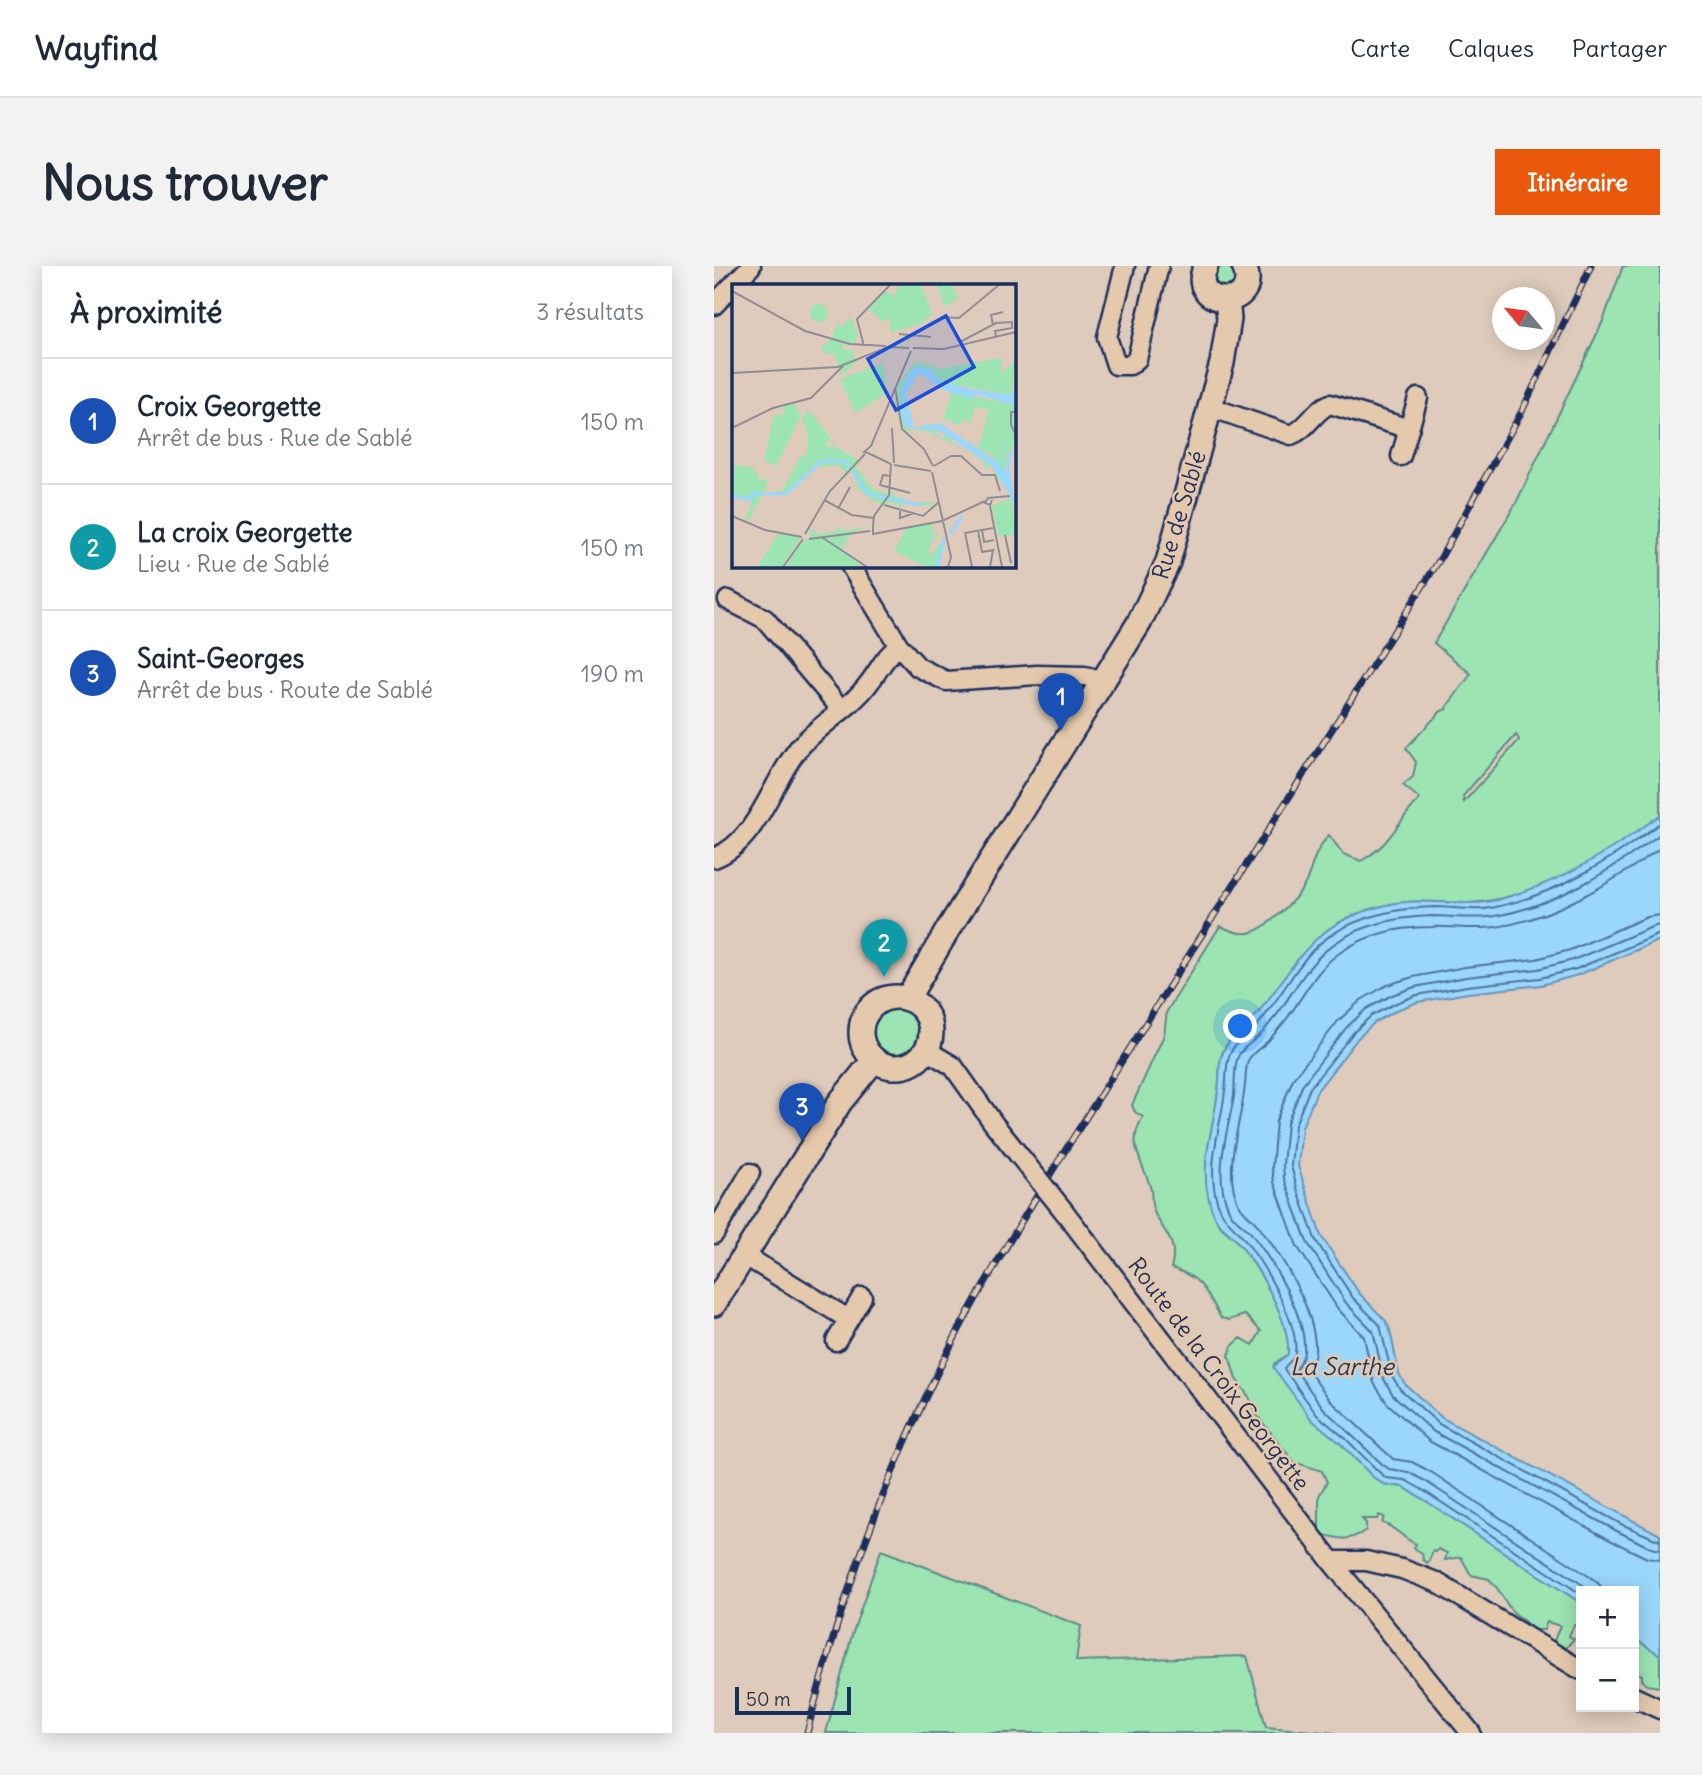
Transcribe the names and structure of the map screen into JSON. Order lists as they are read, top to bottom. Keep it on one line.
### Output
{"streets":{"main road":["Rue de Sablé"],"street":["Route de la Croix Georgette"]},"crossings":[["Rue de Sablé","Route de la Croix Georgette"]],"water":["La Sarthe"],"scale_bar":"50 m","north":"top left","page":{"header":"Wayfind","nav":["Carte","Calques","Partager"],"buttons":"Itinéraire","title":"Nous trouver","heading":["À proximité","3 résultats"],"list":[{"mark":"1","name":"Croix Georgette","note":"Arrêt de bus · Rue de Sablé","value":"150 m"},{"mark":"2","name":"La croix Georgette","note":"Lieu · Rue de Sablé","value":"150 m"},{"mark":"3","name":"Saint-Georges","note":"Arrêt de bus · Route de Sablé","value":"190 m"}],"pins":["1","2","3"],"map_buttons":["+","−"],"scale":"50 m"}}
